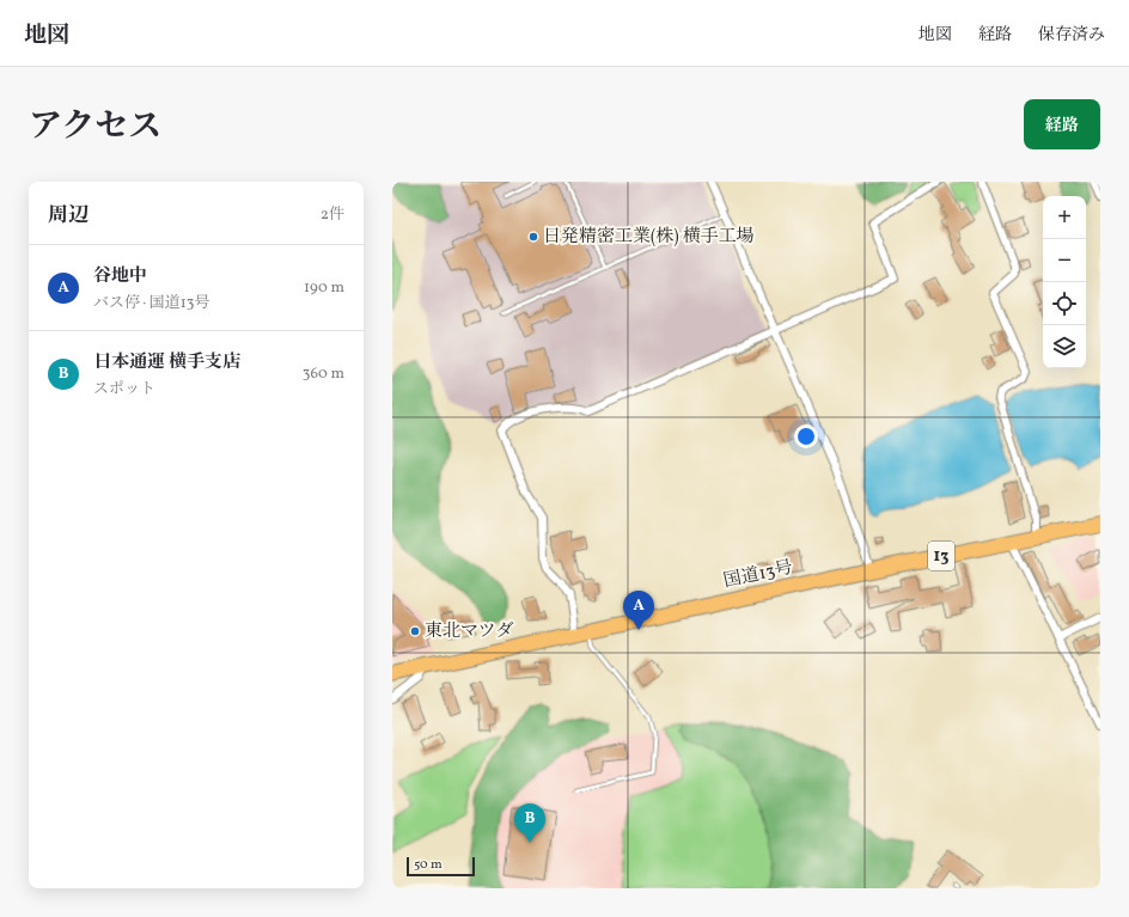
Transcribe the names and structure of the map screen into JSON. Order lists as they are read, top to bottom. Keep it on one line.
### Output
{"streets":{"highway":["13","国道13号"]},"crossings":[["13","国道13号"]],"places":["日発精密工業(株) 横手工場","東北マツダ"],"scale_bar":"50 m","page":{"header":"地図","nav":["地図","経路","保存済み"],"title":"アクセス","buttons":"経路","heading":["周辺","2件"],"map_buttons":["+","−"],"list":[{"mark":"A","name":"谷地中","note":"バス停 · 国道13号","value":"190 m"},{"mark":"B","name":"日本通運 横手支店","note":"スポット","value":"360 m"}],"pins":["A","B"],"scale":"50 m"}}
